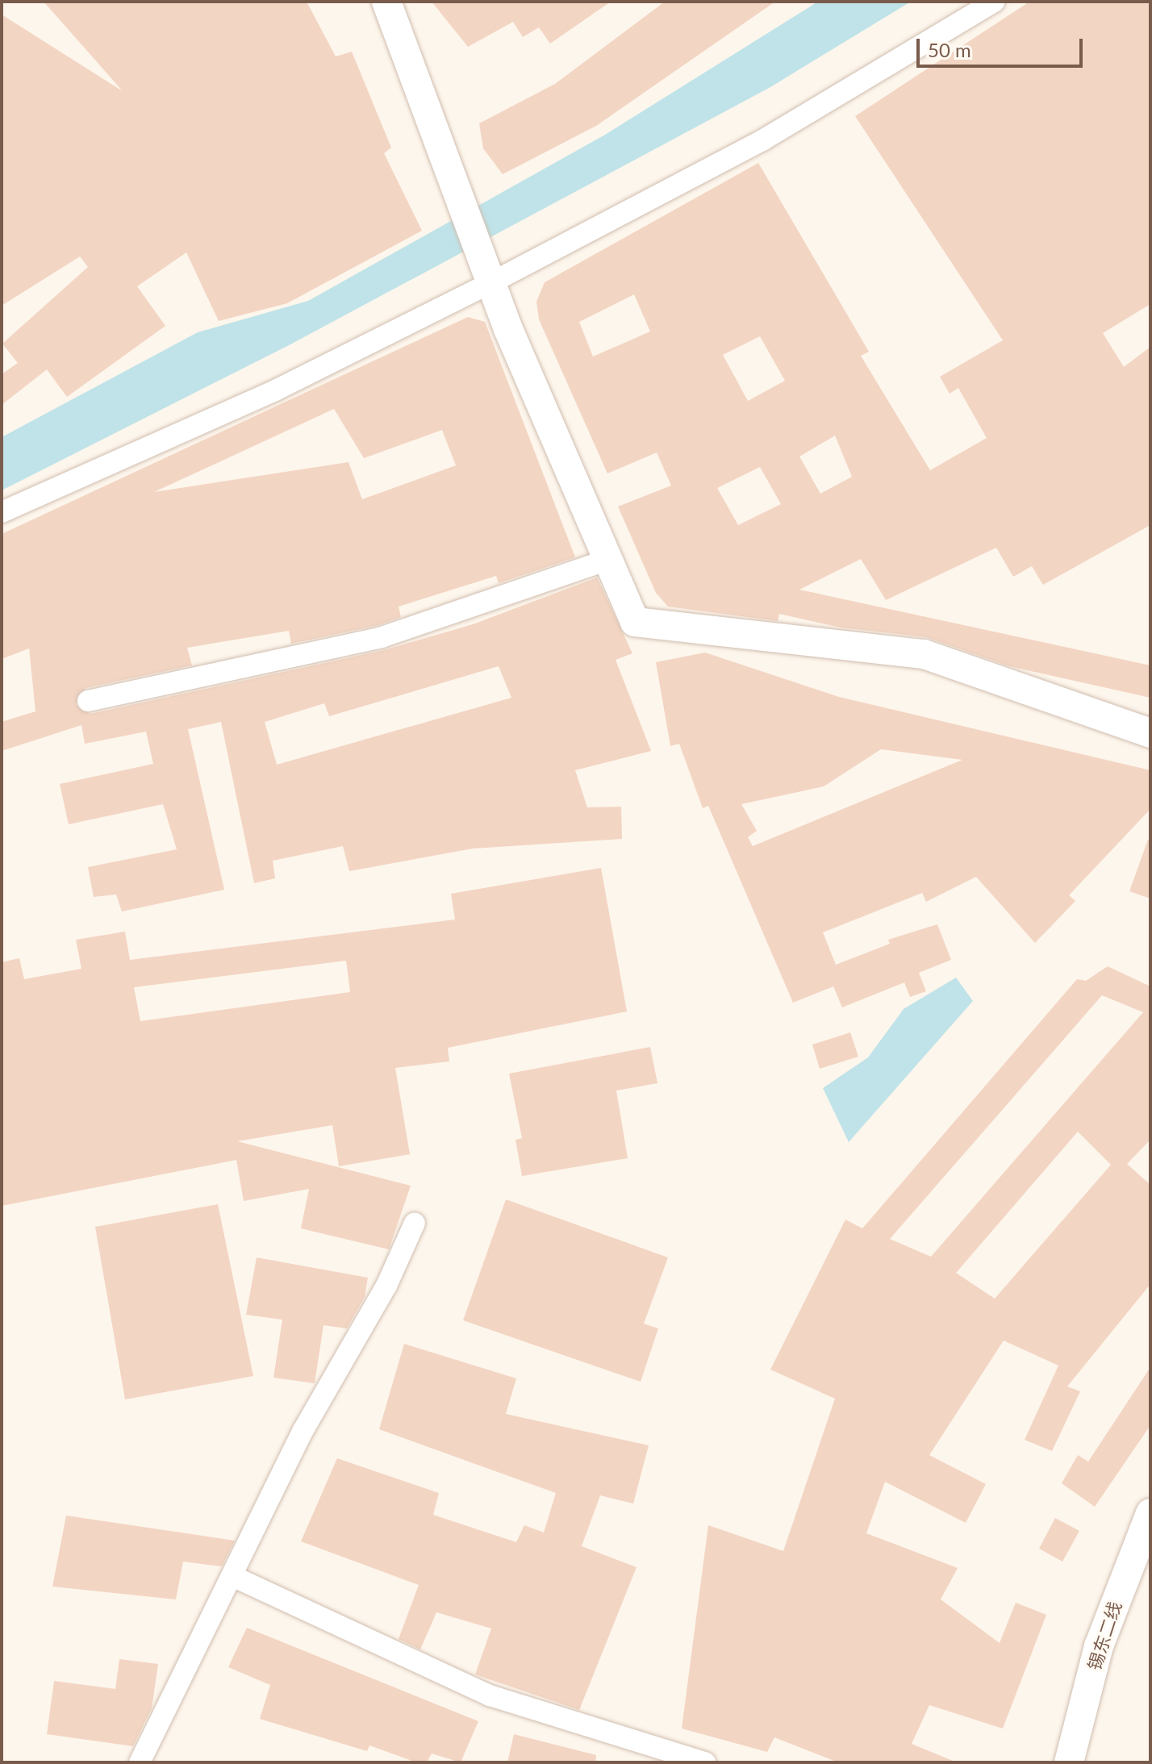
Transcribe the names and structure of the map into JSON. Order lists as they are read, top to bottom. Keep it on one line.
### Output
{"streets":{"street":["锡东二线"]},"scale_bar":"50 m"}
